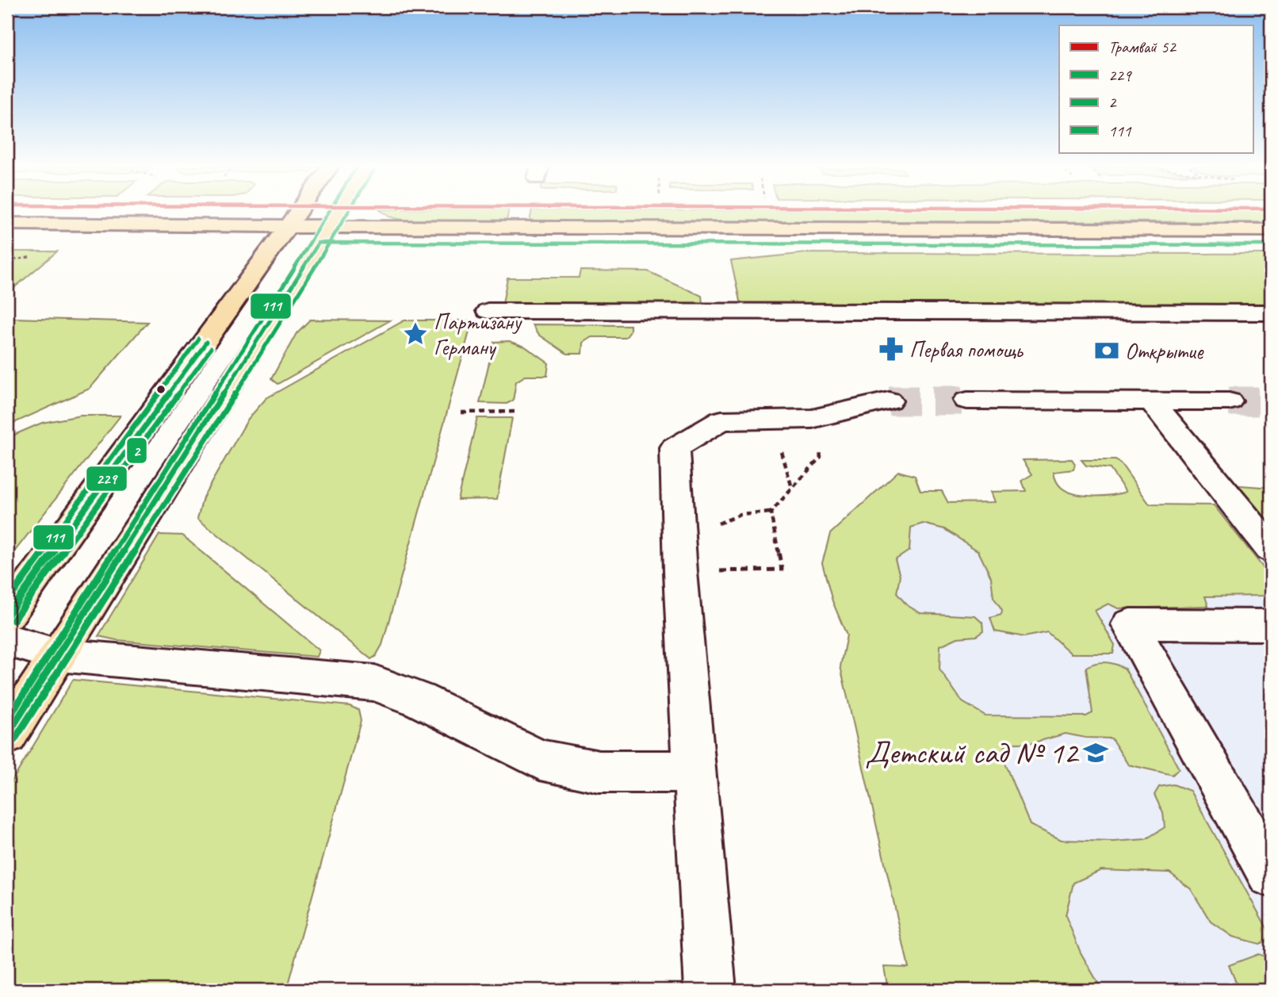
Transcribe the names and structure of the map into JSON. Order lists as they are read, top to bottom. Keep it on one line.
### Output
{"places":{"place":["Партизану Герману"],"pharmacy":["Первая помощь"],"bank":["Открытие"],"school or university":["Детский сад № 12"]},"lines":["transit line 2","transit line 111","transit line 229"],"legend":["Трамвай 52","229","2","111"]}
